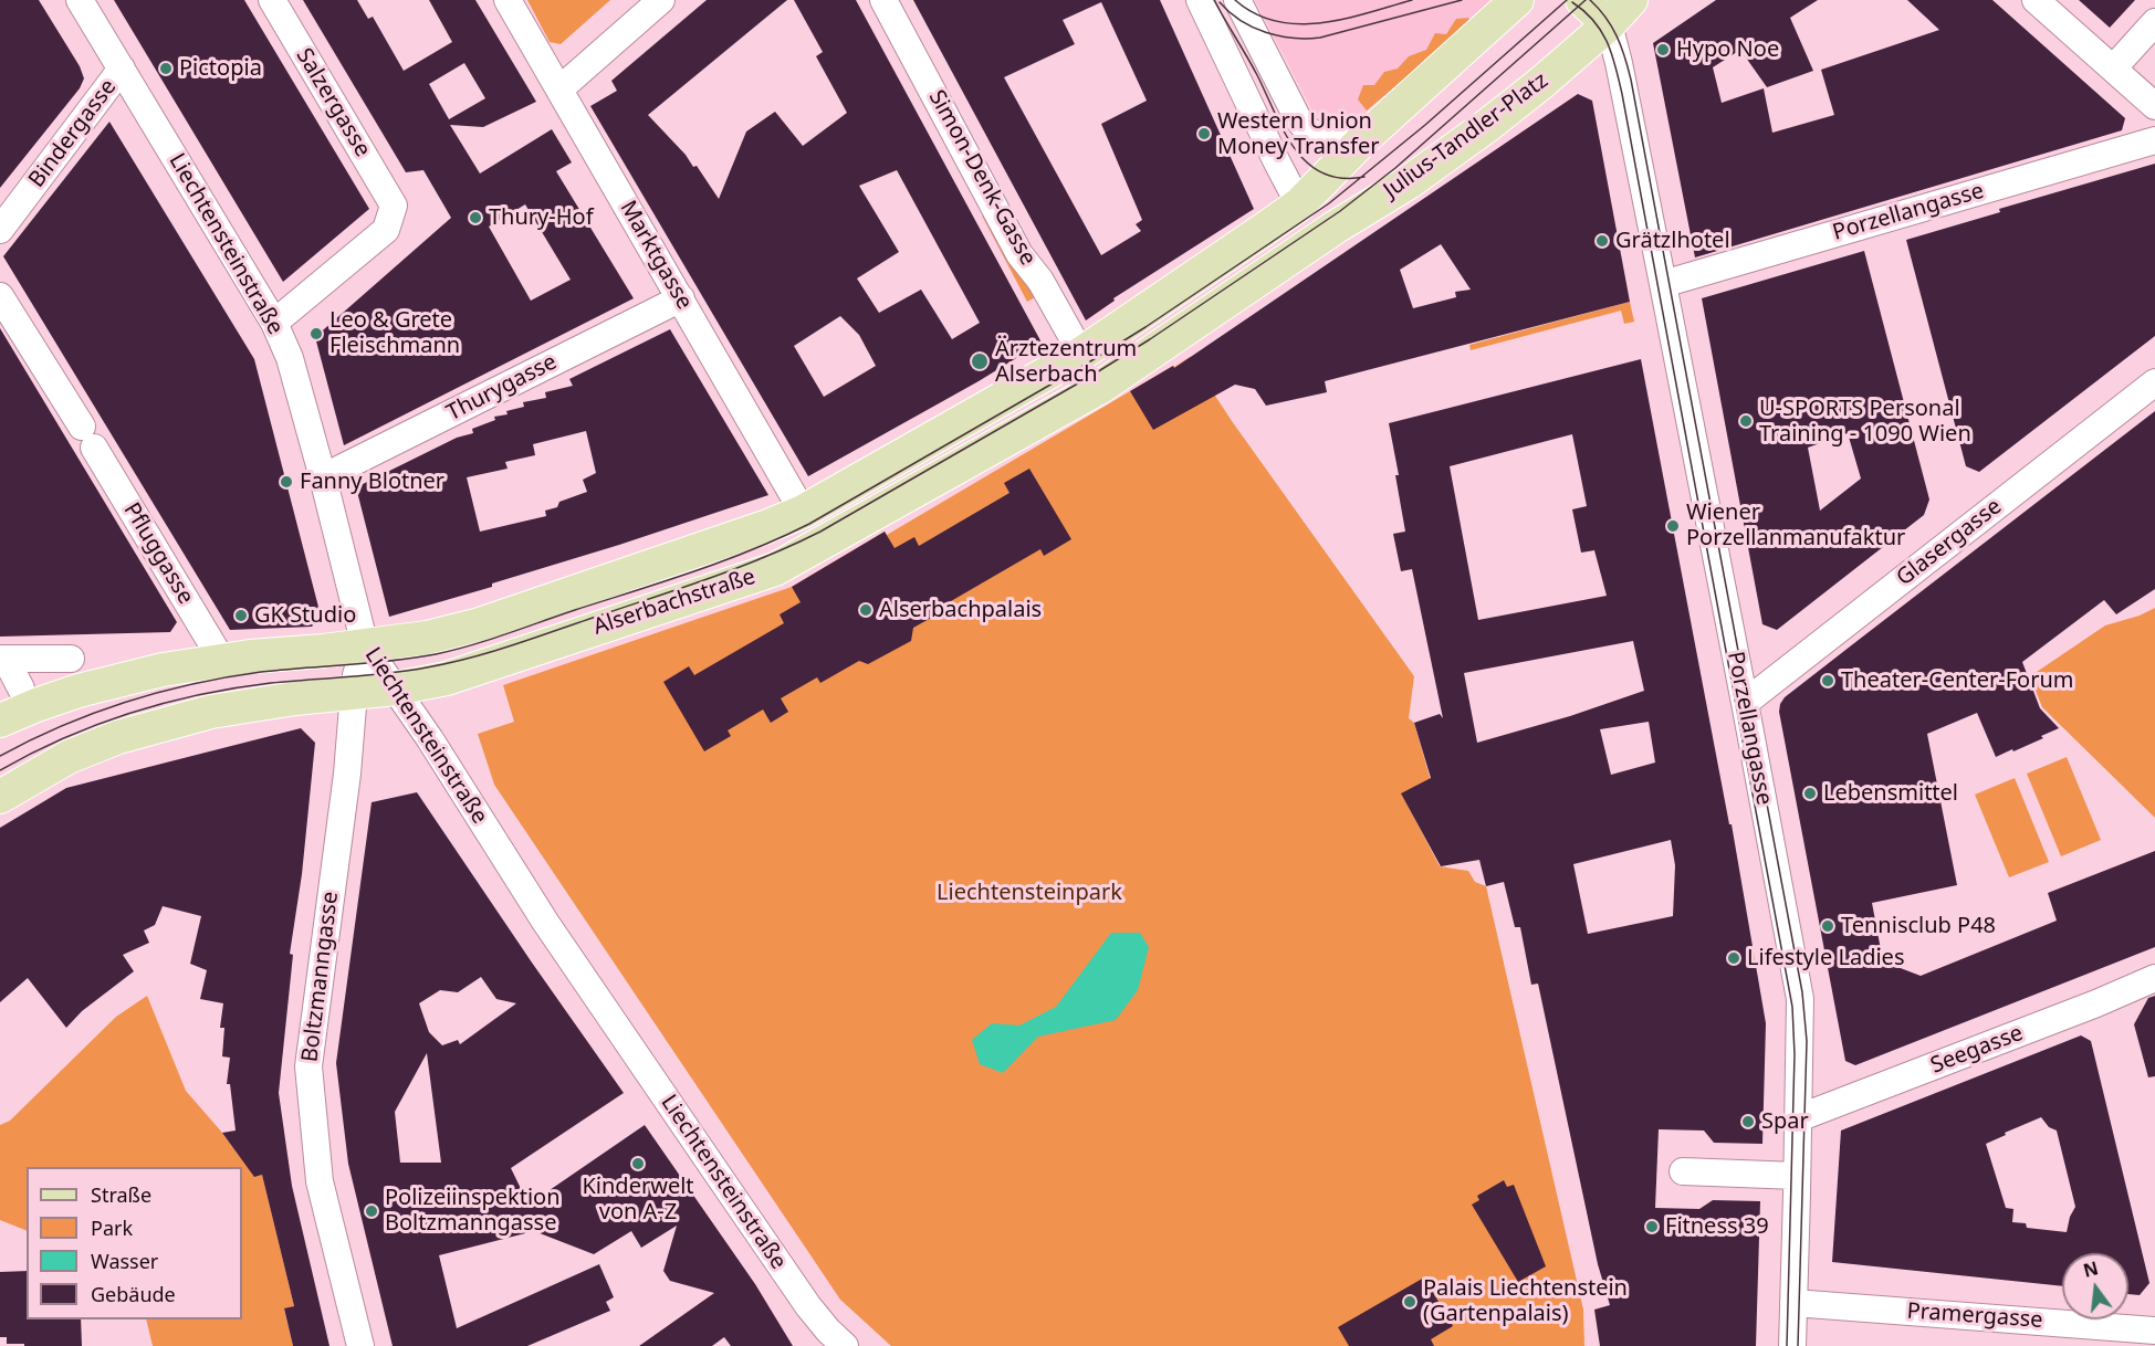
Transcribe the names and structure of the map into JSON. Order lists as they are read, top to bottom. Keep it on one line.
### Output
{"streets":{"main road":["Julius-Tandler-Platz","Alserbachstraße"],"street":["Salzergasse","Bindergasse","Simon-Denk-Gasse","Porzellangasse","Liechtensteinstraße","Marktgasse","Thurygasse","Glasergasse","Pfluggasse","Boltzmanngasse","Seegasse","Pramergasse"]},"crossings":[["Salzergasse","Liechtensteinstraße"],["Bindergasse","Liechtensteinstraße"],["Julius-Tandler-Platz","Porzellangasse"],["Julius-Tandler-Platz","Alserbachstraße"],["Simon-Denk-Gasse","Alserbachstraße"],["Porzellangasse","Glasergasse"],["Porzellangasse","Seegasse"],["Porzellangasse","Pramergasse"],["Liechtensteinstraße","Thurygasse"],["Liechtensteinstraße","Alserbachstraße"],["Liechtensteinstraße","Boltzmanngasse"],["Marktgasse","Thurygasse"],["Marktgasse","Alserbachstraße"],["Pfluggasse","Alserbachstraße"],["Alserbachstraße","Boltzmanngasse"]],"parks":["Liechtensteinpark"],"places":["Hypo Noe","Pictopia","Western Union Money Transfer","Thury-Hof","Grätzlhotel","Leo & Grete Fleischmann","Ärztezentrum Alserbach","U-SPORTS Personal Training - 1090 Wien","Fanny Blotner","Wiener Porzellanmanufaktur","Alserbachpalais","GK Studio","Theater-Center-Forum","Lebensmittel","Tennisclub P48","Lifestyle Ladies","Spar","Kinderwelt von A-Z","Polizeiinspektion Boltzmanngasse","Fitness 39","Palais Liechtenstein (Gartenpalais)"],"legend":["Straße","Park","Wasser","Gebäude"],"north":"top"}
